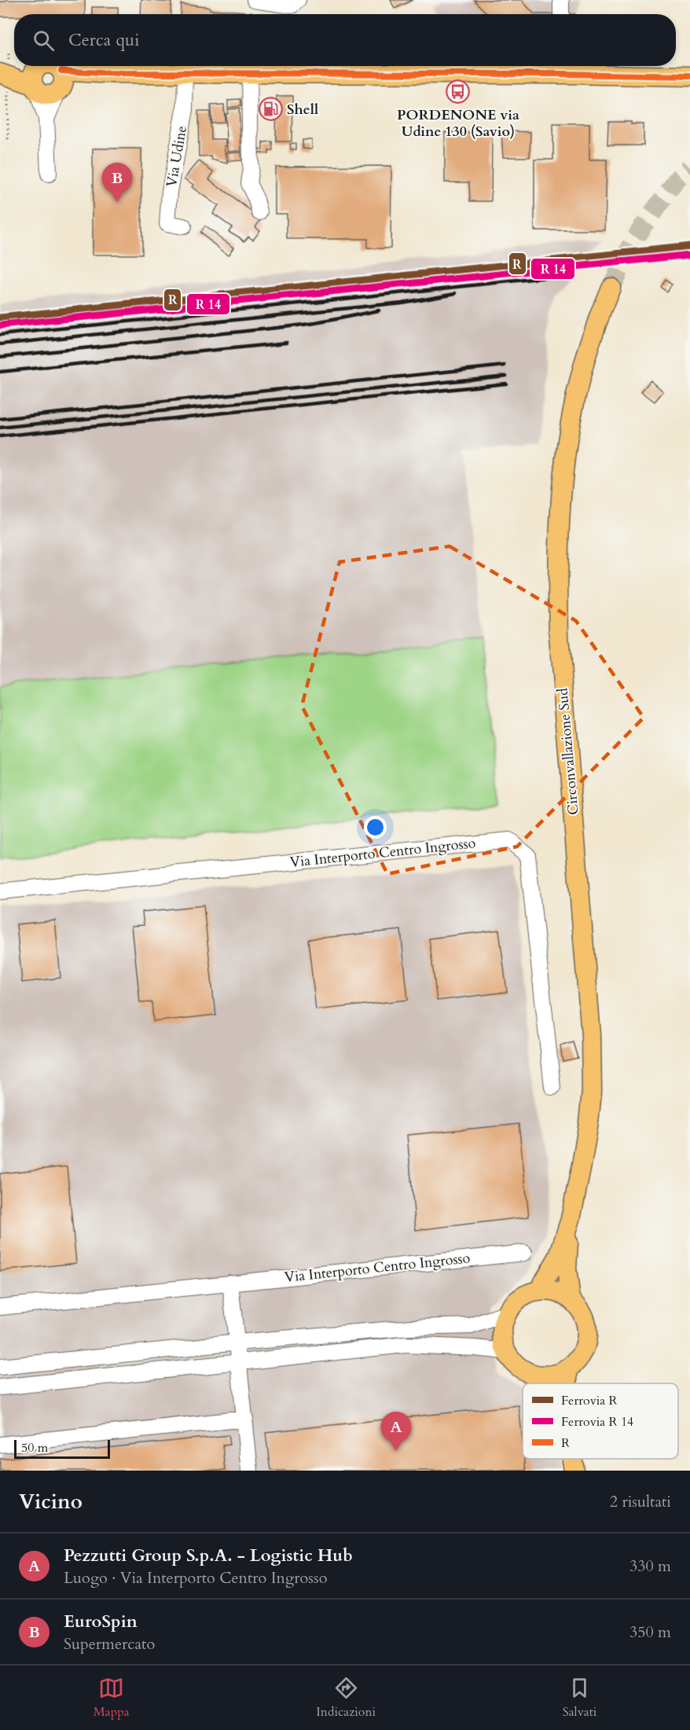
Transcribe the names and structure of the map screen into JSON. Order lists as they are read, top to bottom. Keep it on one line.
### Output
{"streets":{"main road":["Circonvallazione Sud"],"street":["Via Udine","Via Interporto Centro Ingrosso"]},"places":{"bus stop":["PORDENONE via Udine 130 (Savio)"],"fuel station":["Shell"]},"lines":["transit line R","rail line R"],"legend":["Ferrovia R","Ferrovia R 14","R"],"scale_bar":"50 m","page":{"search":"Cerca qui","pins":["B","A"],"scale":"50 m","heading":["Vicino","2 risultati"],"list":[{"mark":"A","name":"Pezzutti Group S.p.A. - Logistic Hub","note":"Luogo · Via Interporto Centro Ingrosso","value":"330 m"},{"mark":"B","name":"EuroSpin","note":"Supermercato","value":"350 m"}],"nav":["Mappa","Indicazioni","Salvati"]}}
